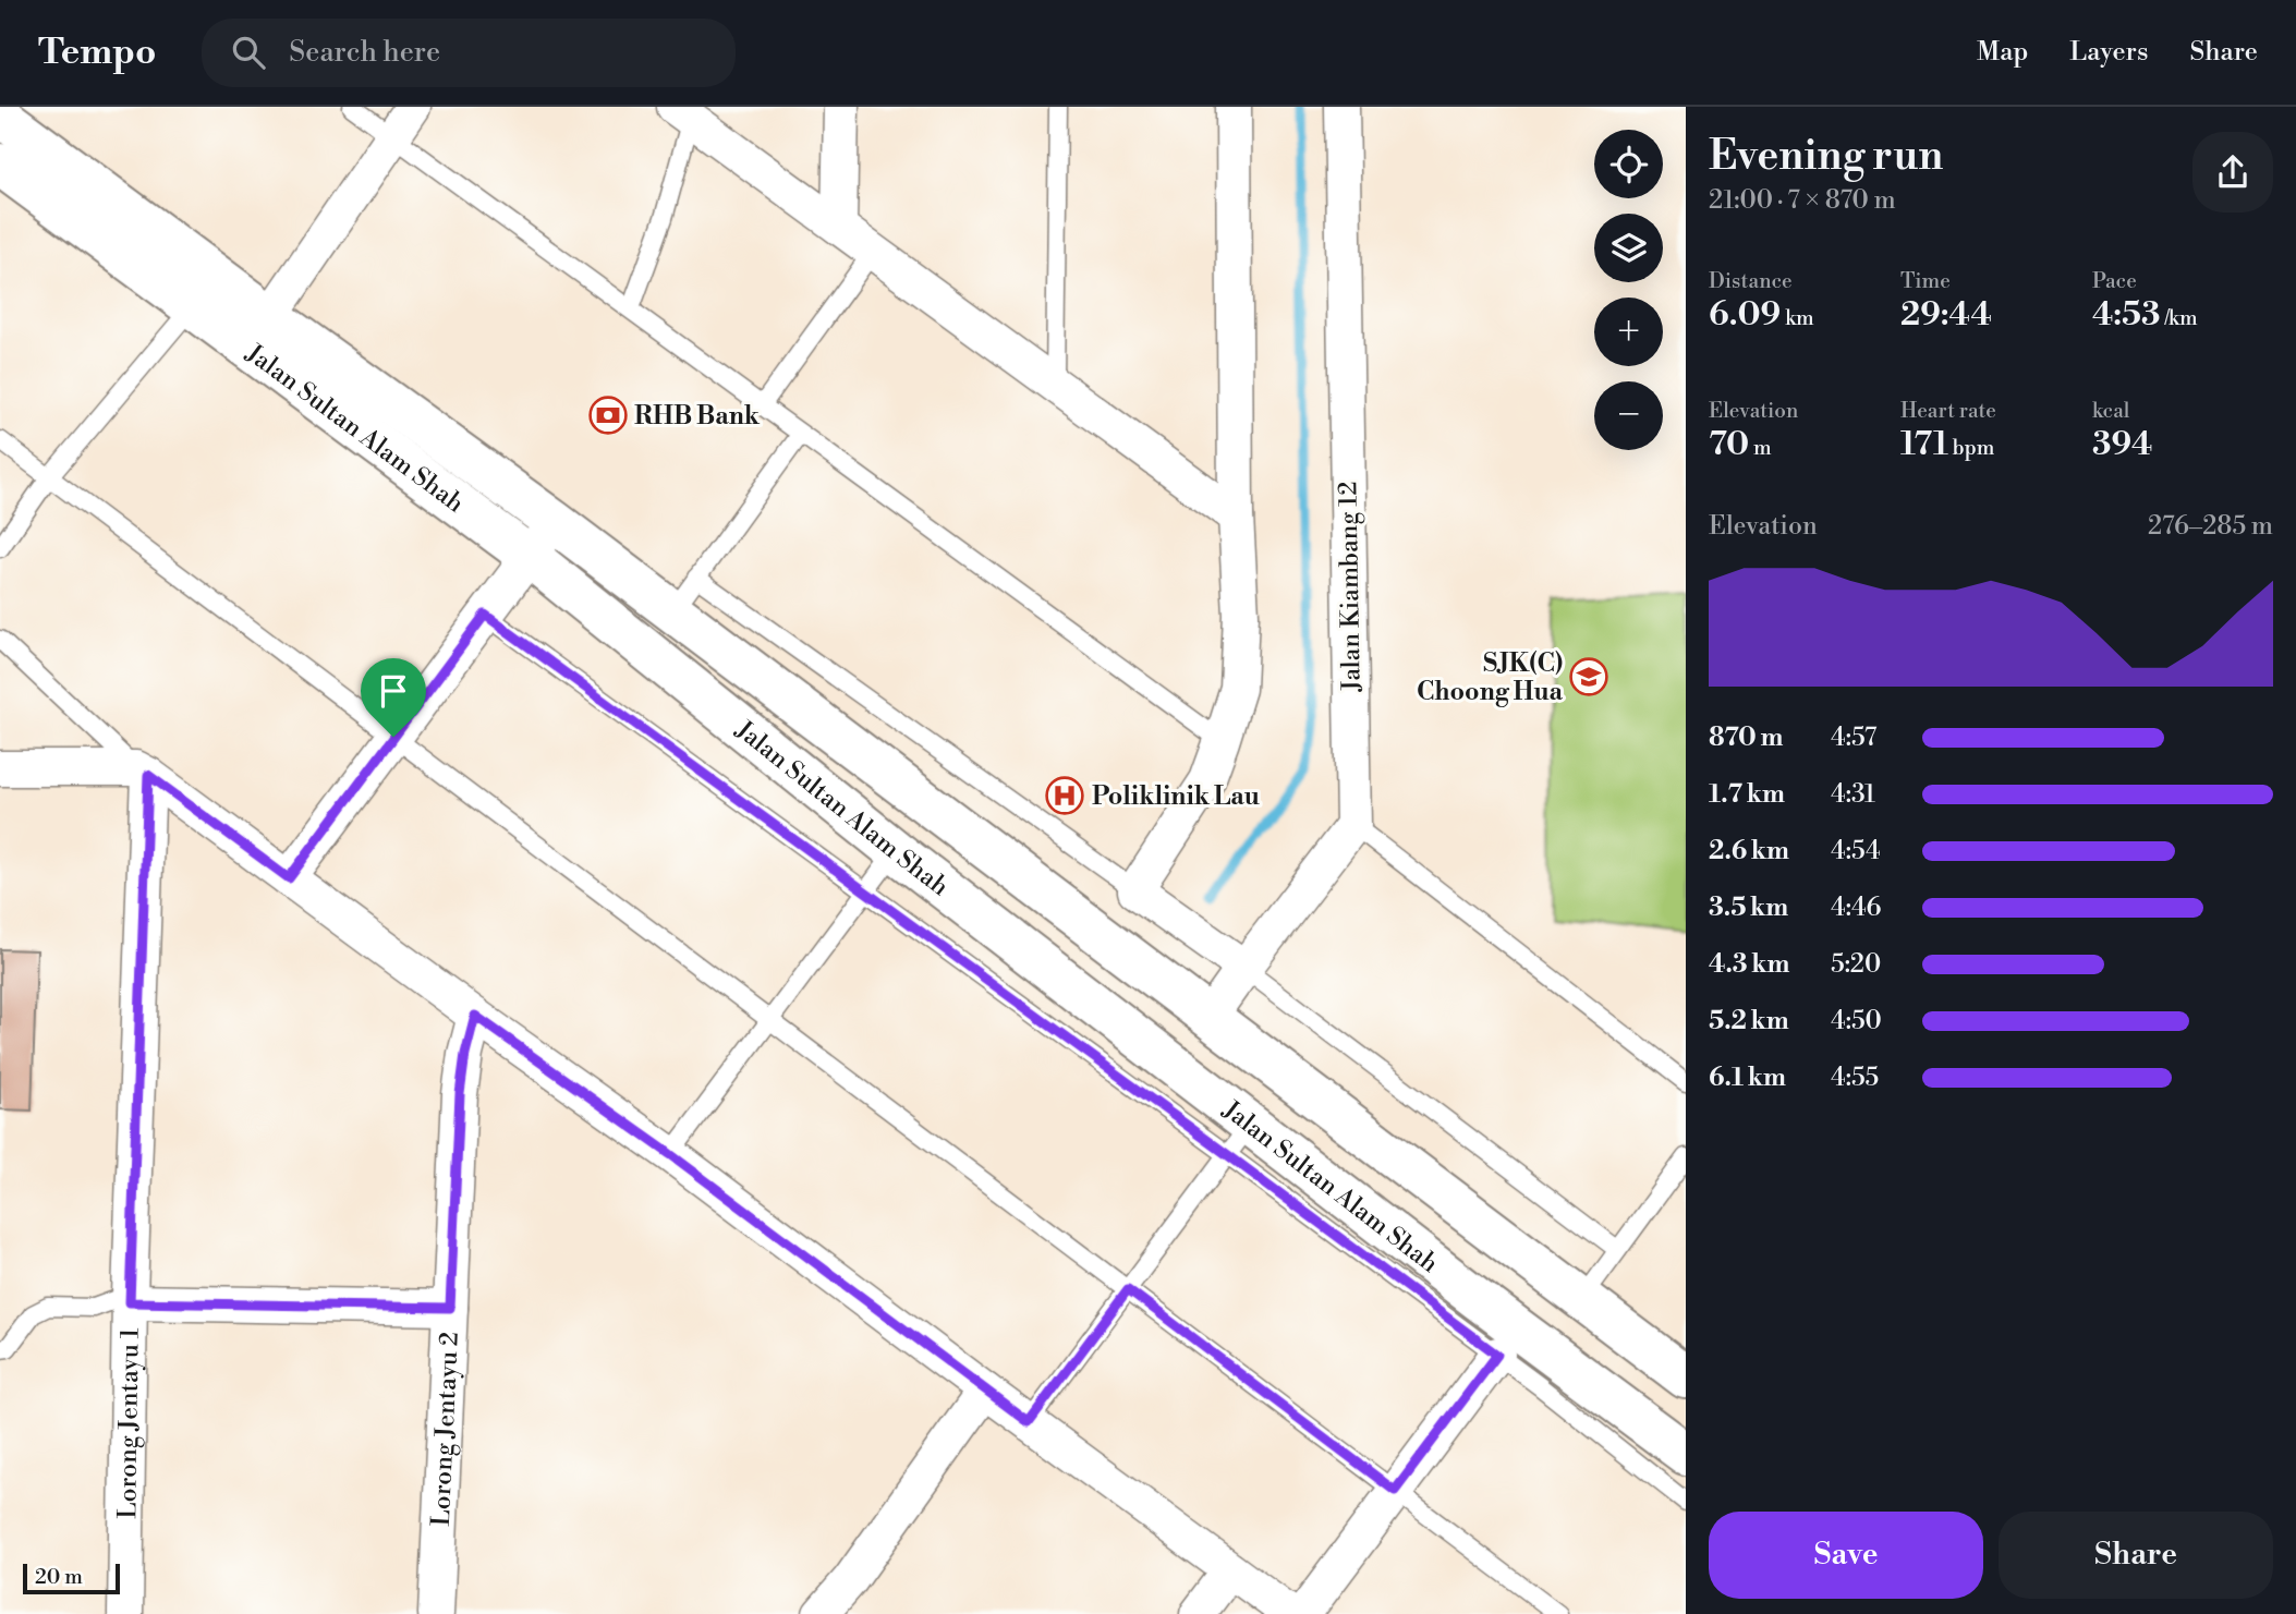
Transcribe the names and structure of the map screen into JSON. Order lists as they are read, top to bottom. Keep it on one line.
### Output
{"streets":{"highway":["Jalan Sultan Alam Shah"],"street":["Jalan Kiambang 12","Lorong Jentayu 1","Lorong Jentayu 2"]},"places":{"bank":["RHB Bank"],"school or university":["SJK(C) Choong Hua"],"hospital":["Poliklinik Lau"]},"scale_bar":"20 m","page":{"header":"Tempo","search":"Search here","nav":["Map","Layers","Share"],"heading":["Evening run","21:00 · 7 × 870 m"],"map_buttons":["+","−"],"stats":[["Distance","6.09 km"],["Time","29:44"],["Pace","4:53 /km"],["Elevation","70 m"],["Heart rate","171 bpm"],["kcal","394"]],"chart":["Elevation","276–285 m"],"list":[{"name":"870 m","note":"4:57"},{"name":"1.7 km","note":"4:31"},{"name":"2.6 km","note":"4:54"},{"name":"3.5 km","note":"4:46"},{"name":"4.3 km","note":"5:20"},{"name":"5.2 km","note":"4:50"},{"name":"6.1 km","note":"4:55"}],"buttons":["Save","Share"],"scale":"20 m"}}
